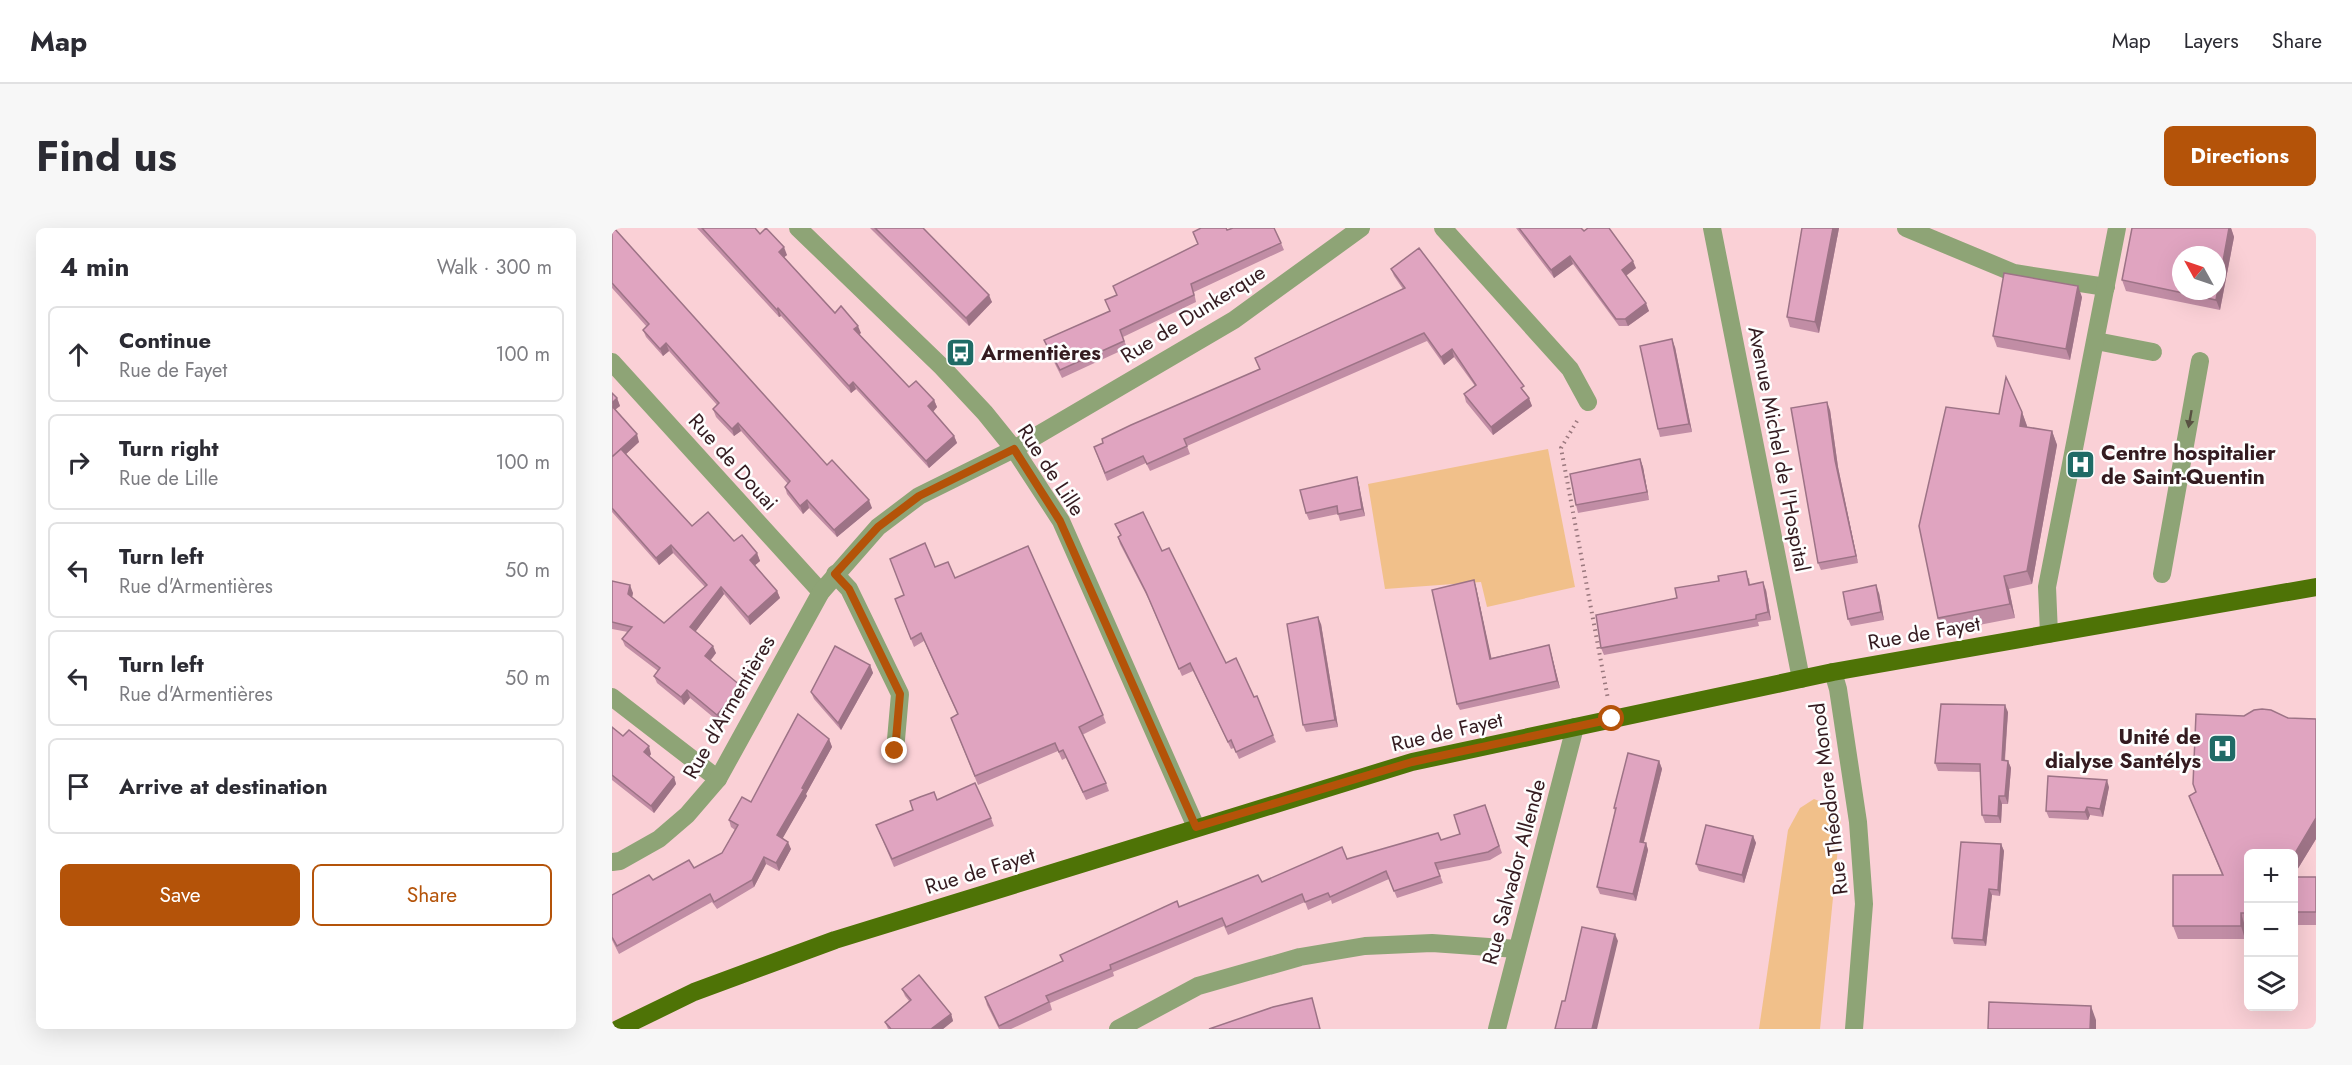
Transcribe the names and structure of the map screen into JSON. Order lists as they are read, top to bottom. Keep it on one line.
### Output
{"streets":{"main road":["Rue de Fayet"],"street":["Rue de Dunkerque","Avenue Michel de l'Hospital","Rue de Douai","Rue de Lille","Rue d'Armentières","Rue Théodore Monod","Rue Salvador Allende"]},"crossings":[["Rue de Dunkerque","Rue de Lille"],["Rue de Dunkerque","Rue d'Armentières"],["Avenue Michel de l'Hospital","Rue de Fayet"],["Rue de Douai","Rue d'Armentières"],["Rue de Lille","Rue de Fayet"],["Rue de Lille","Rue d'Armentières"],["Rue de Fayet","Rue Théodore Monod"],["Rue de Fayet","Rue Salvador Allende"]],"places":{"bus stop":["Armentières"],"hospital":["Centre hospitalier de Saint-Quentin","Unité de dialyse Santélys"]},"north":"top left","page":{"header":"Map","nav":["Map","Layers","Share"],"title":"Find us","buttons":["Directions",["Save","Share"]],"heading":["4 min","Walk · 300 m"],"list":[["Continue","Rue de Fayet","100 m"],["Turn right","Rue de Lille","100 m"],["Turn left","Rue d'Armentières","50 m"],["Turn left","Rue d'Armentières","50 m"],"Arrive at destination"],"map_buttons":["+","−"]}}
